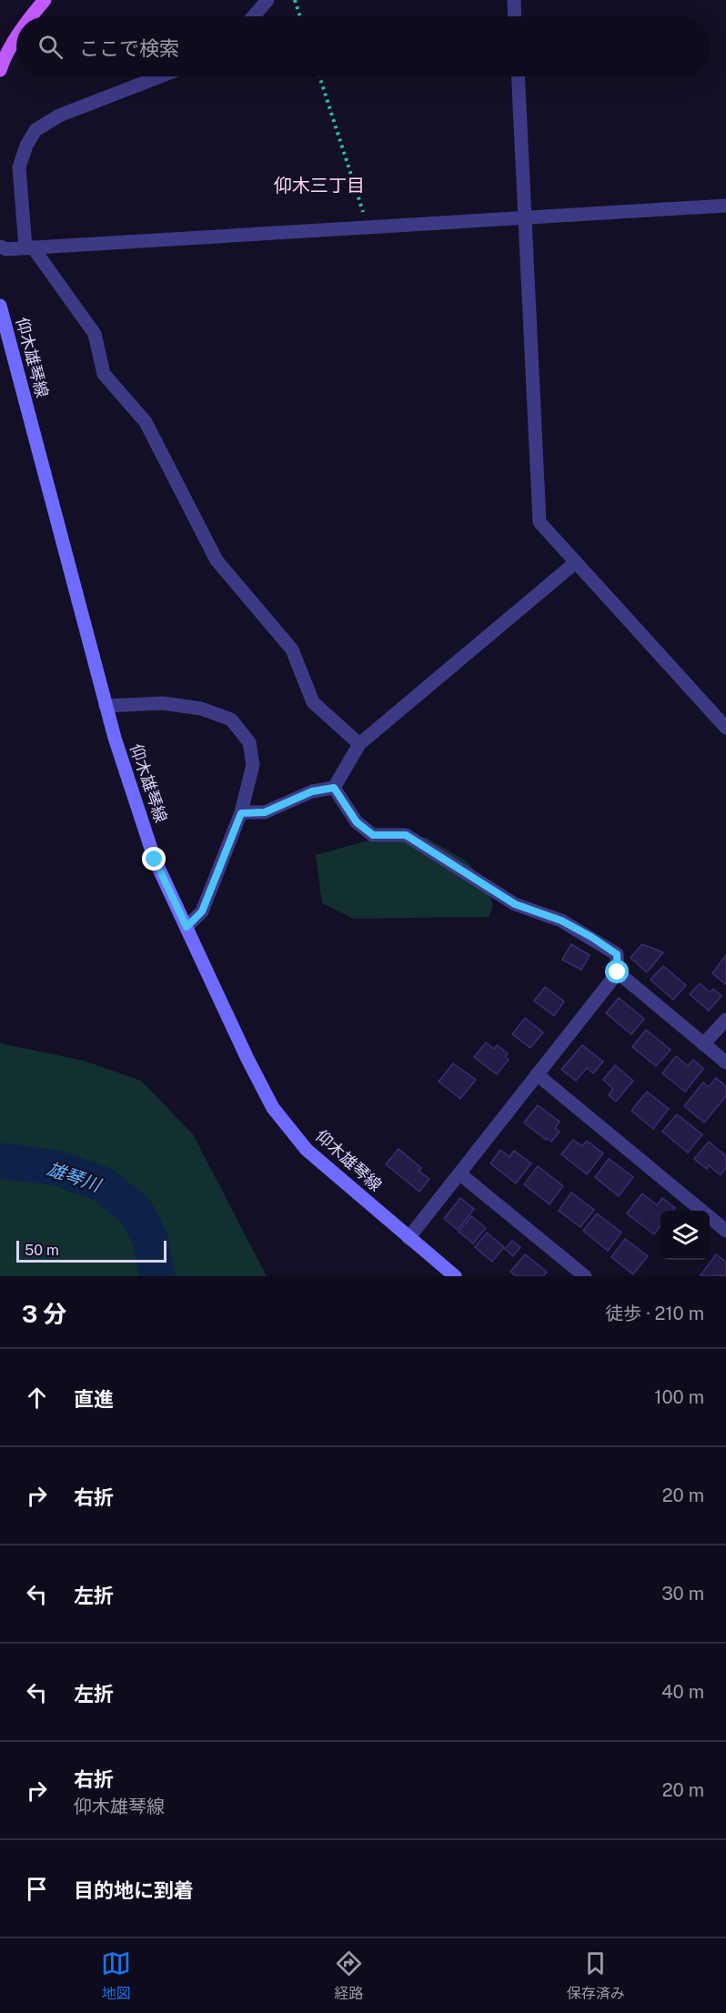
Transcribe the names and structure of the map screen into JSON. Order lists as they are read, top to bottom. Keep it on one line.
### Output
{"streets":{"main road":["仰木雄琴線"]},"districts":["仰木三丁目"],"water":["雄琴川"],"scale_bar":"50 m","page":{"search":"ここで検索","scale":"50 m","heading":["3 分","徒歩 · 210 m"],"list":[["直進","100 m"],["右折","20 m"],["左折","30 m"],["左折","40 m"],["右折","仰木雄琴線","20 m"],"目的地に到着"],"nav":["地図","経路","保存済み"]}}
